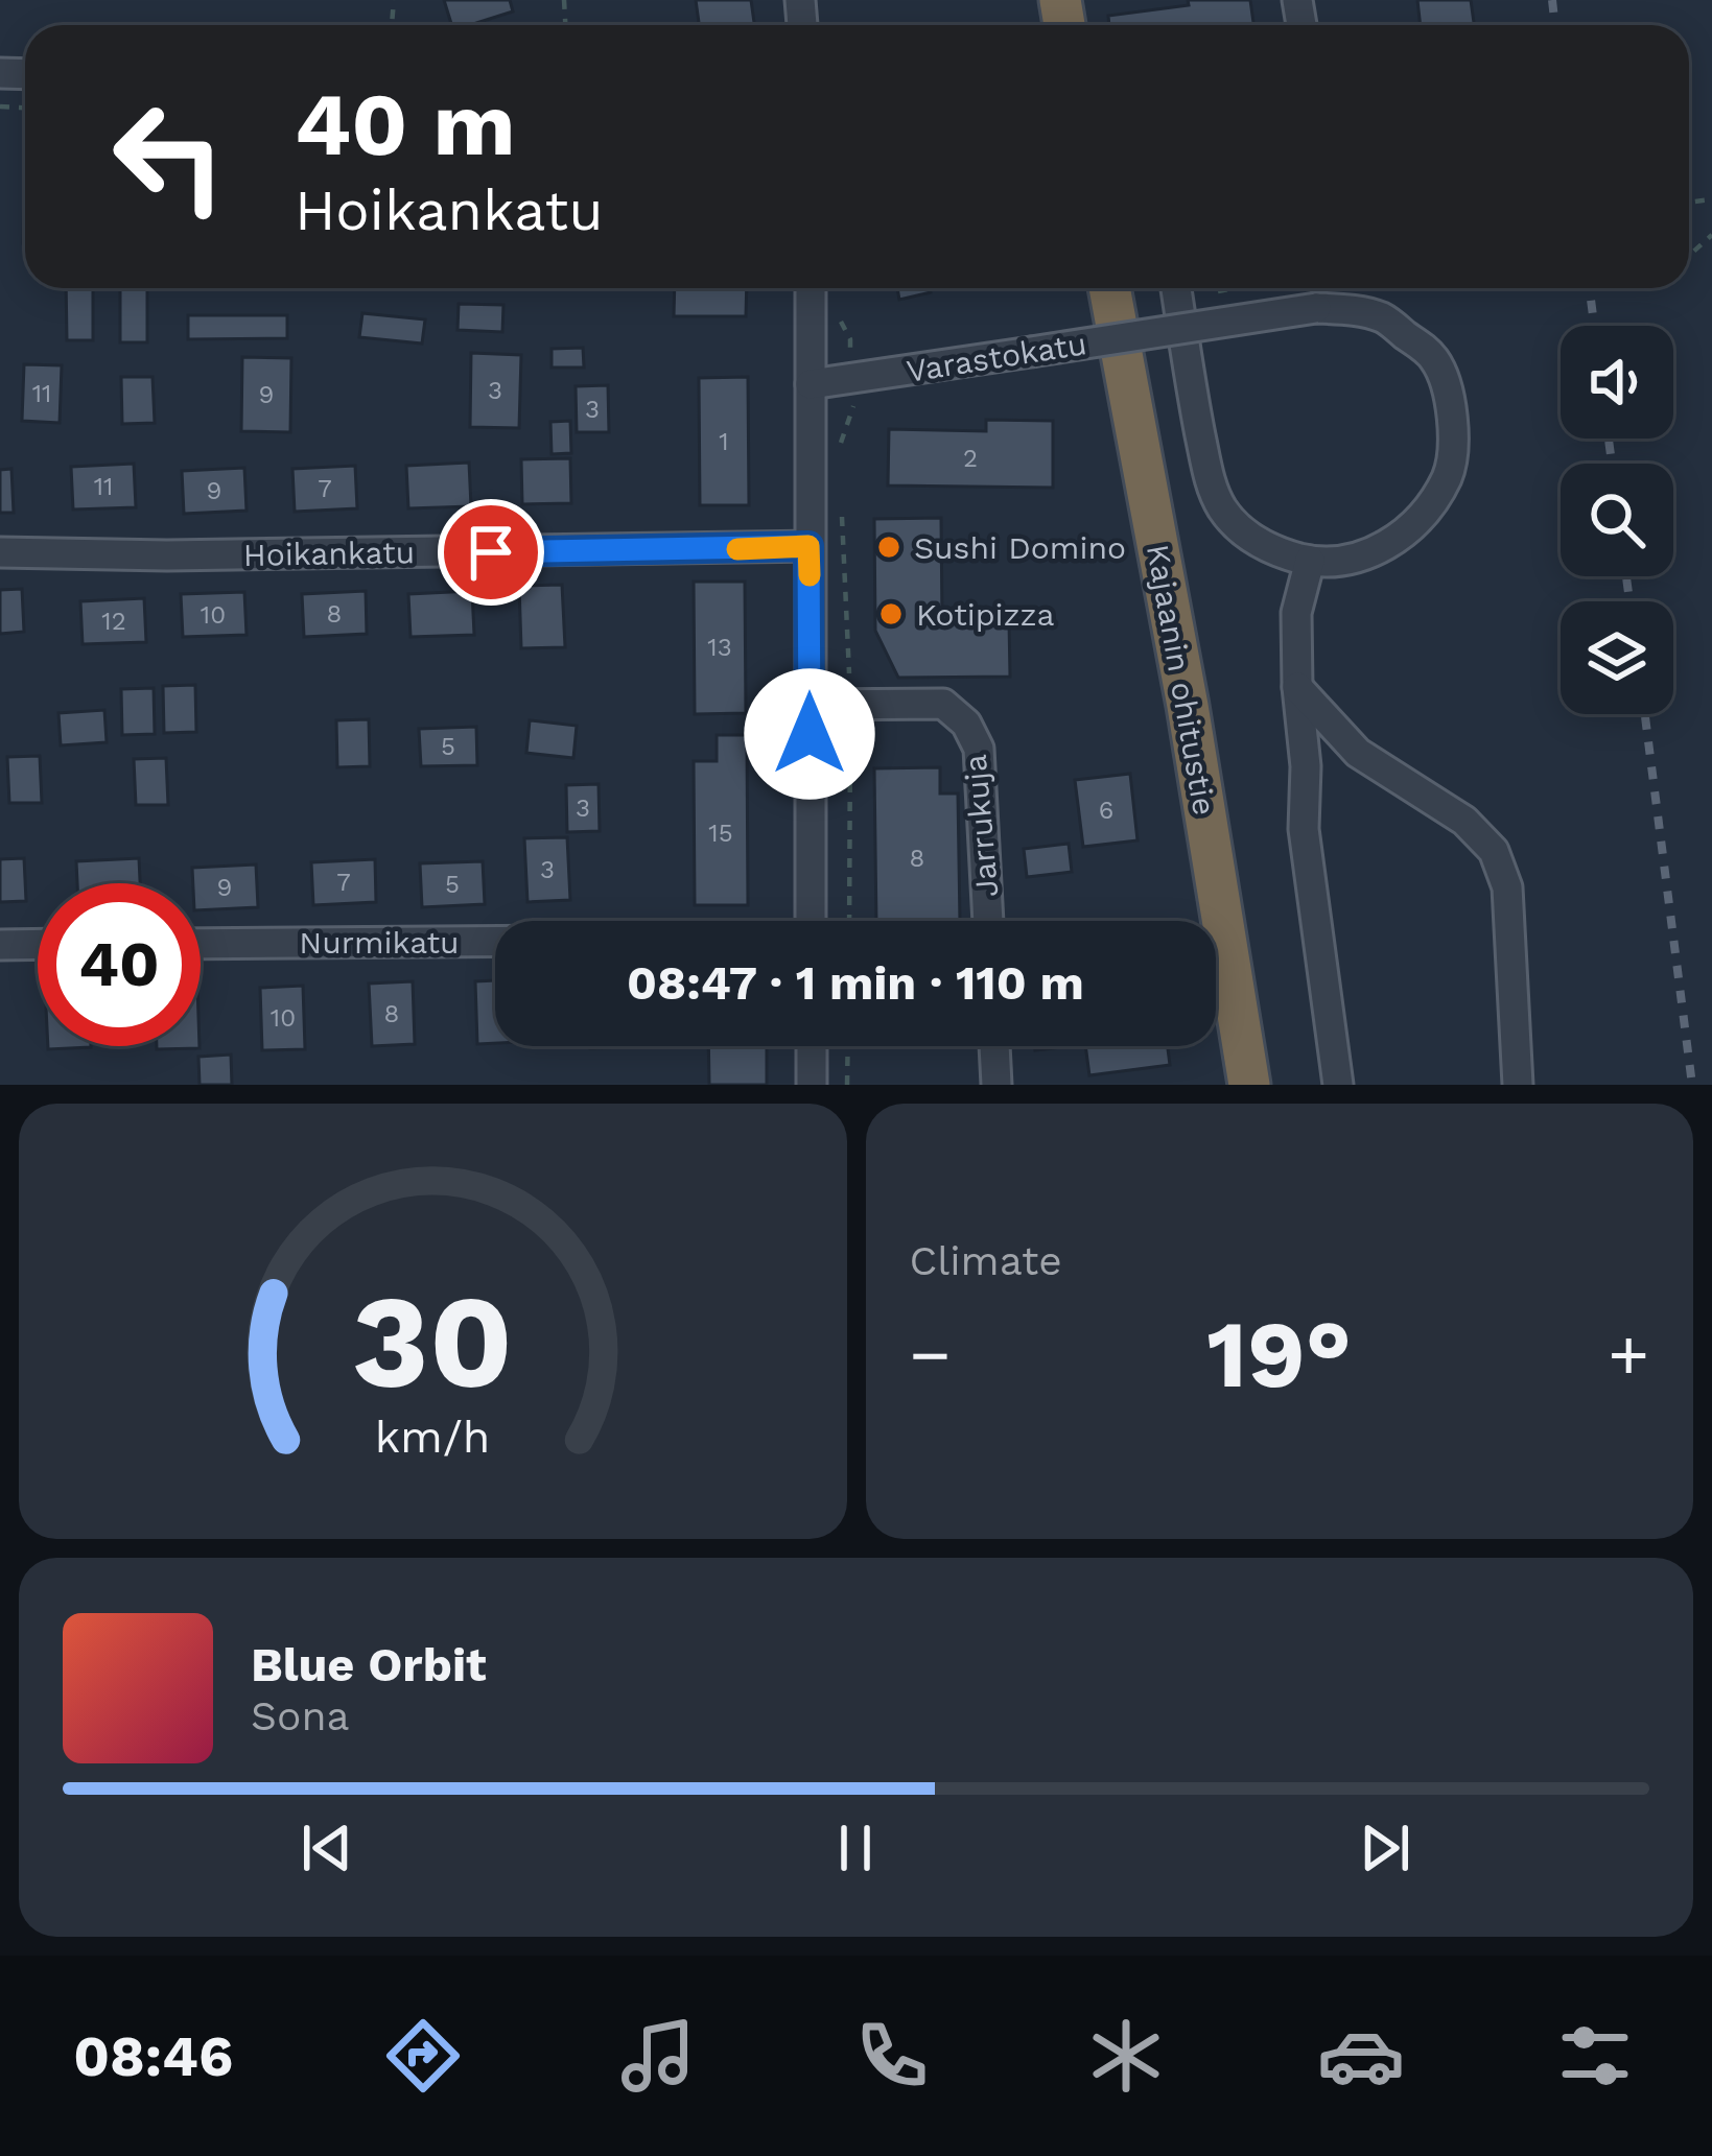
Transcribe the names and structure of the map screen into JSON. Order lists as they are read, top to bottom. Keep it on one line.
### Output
{"streets":{"highway":["Kajaanin ohitustie"],"street":["Varastokatu","Hoikankatu","Jarrukuja","Nurmikatu"]},"places":["Sushi Domino","Kotipizza"],"house_numbers":["3","11","9","3","1","2","11","7","9","8","10","12","13","5","3","6","15","8","3","7","5","9","8","10"],"page":{"turn":["40 m","Hoikankatu"],"limit":"40","trip":"08:47 · 1 min · 110 m","tile":"Climate","heat":["−","19°","+"],"song":["Blue Orbit","Sona"],"tabs":"08:46","gauge":["30","km/h"]}}
